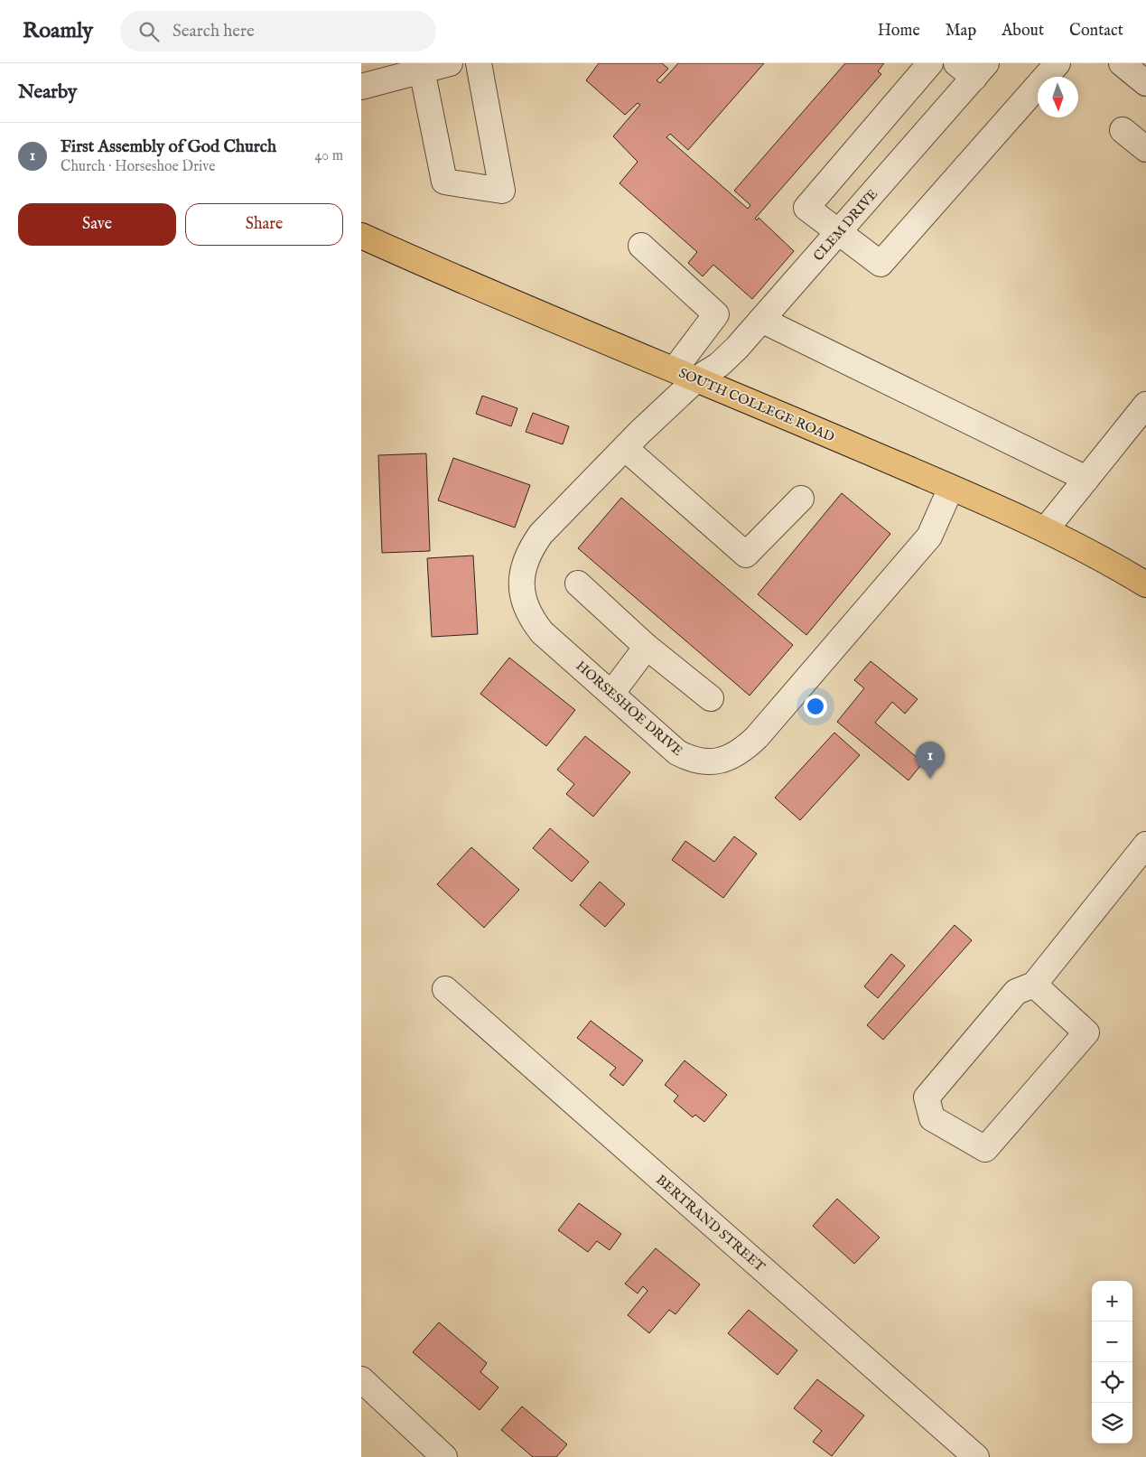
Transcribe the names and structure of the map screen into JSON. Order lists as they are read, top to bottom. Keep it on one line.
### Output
{"streets":{"main road":["SOUTH COLLEGE ROAD"],"street":["CLEM DRIVE","HORSESHOE DRIVE","BERTRAND STREET"]},"crossings":[["CLEM DRIVE","SOUTH COLLEGE ROAD"],["CLEM DRIVE","HORSESHOE DRIVE"],["SOUTH COLLEGE ROAD","HORSESHOE DRIVE"]],"north":"bottom","page":{"header":"Roamly","search":"Search here","nav":["Home","Map","About","Contact"],"heading":"Nearby","list":[{"mark":"1","name":"First Assembly of God Church","note":"Church · Horseshoe Drive","value":"40 m"}],"buttons":["Save","Share"],"pins":"1","map_buttons":["+","−"]}}
